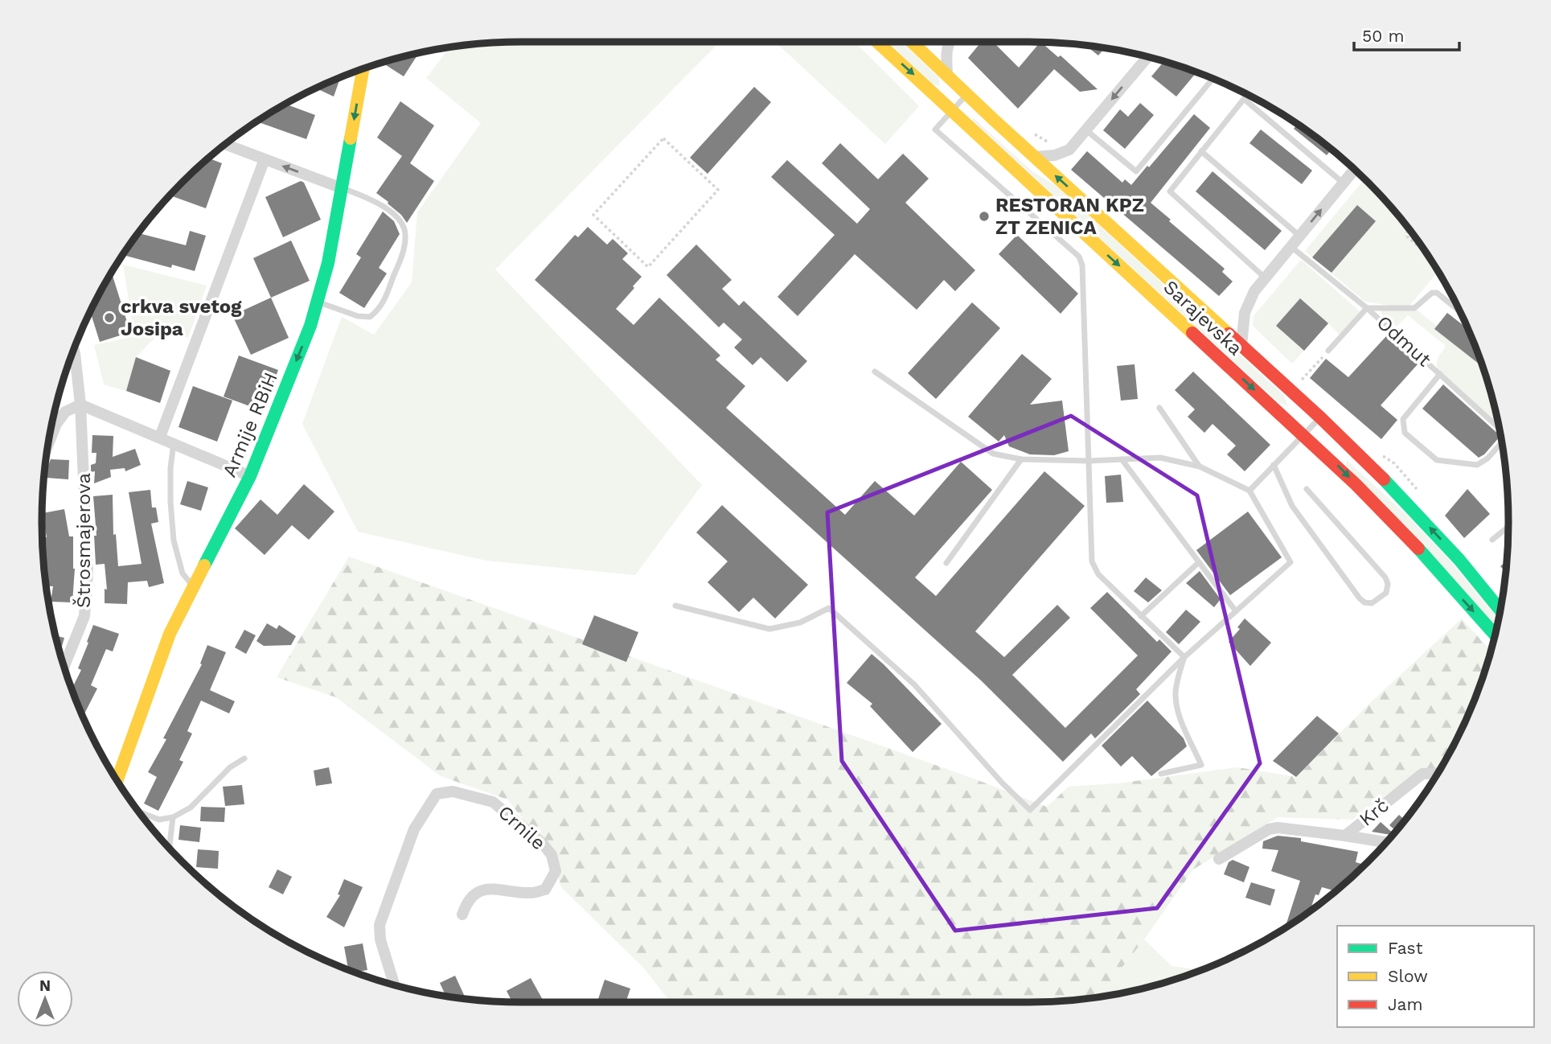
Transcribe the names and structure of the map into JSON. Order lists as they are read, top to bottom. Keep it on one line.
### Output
{"streets":{"main road":["Sarajevska","Armije RBiH"],"street":["Štrosmajerova","Krč","Crnile"],"lane":["Odmut"]},"one_way":["Armije RBiH"],"places":["RESTORAN KPZ ZT ZENICA","crkva svetog Josipa"],"legend":["Fast","Slow","Jam"],"scale_bar":"50 m","north":"top"}
